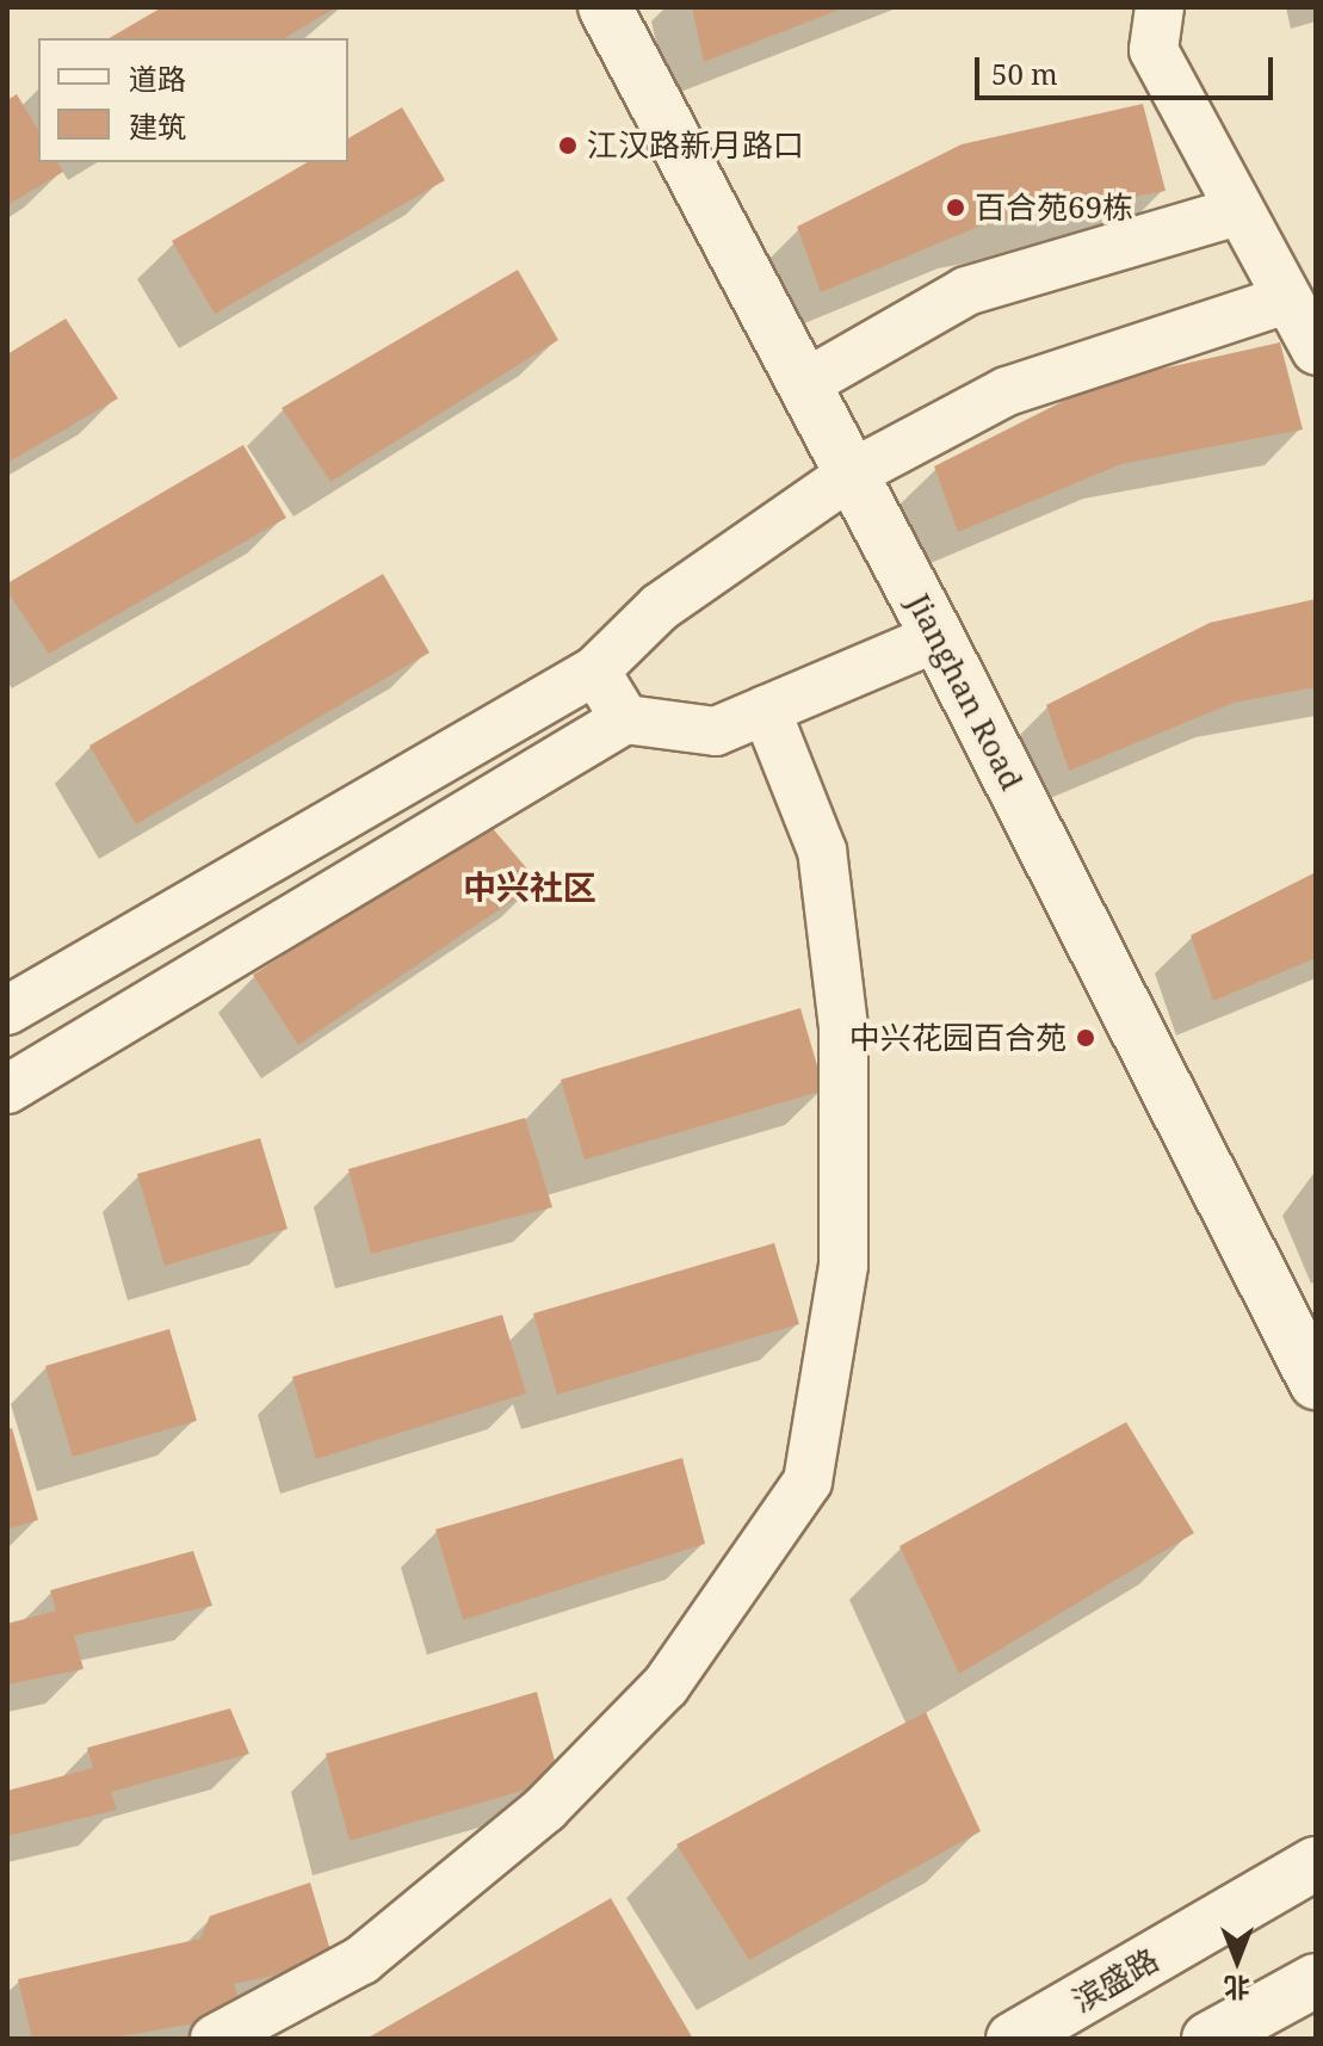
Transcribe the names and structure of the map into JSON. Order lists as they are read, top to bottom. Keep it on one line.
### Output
{"streets":{"street":["Jianghan Road","滨盛路"]},"districts":["中兴社区"],"places":["江汉路新月路口","百合苑69栋","中兴花园百合苑"],"legend":["道路","建筑"],"scale_bar":"50 m","north":"bottom"}
